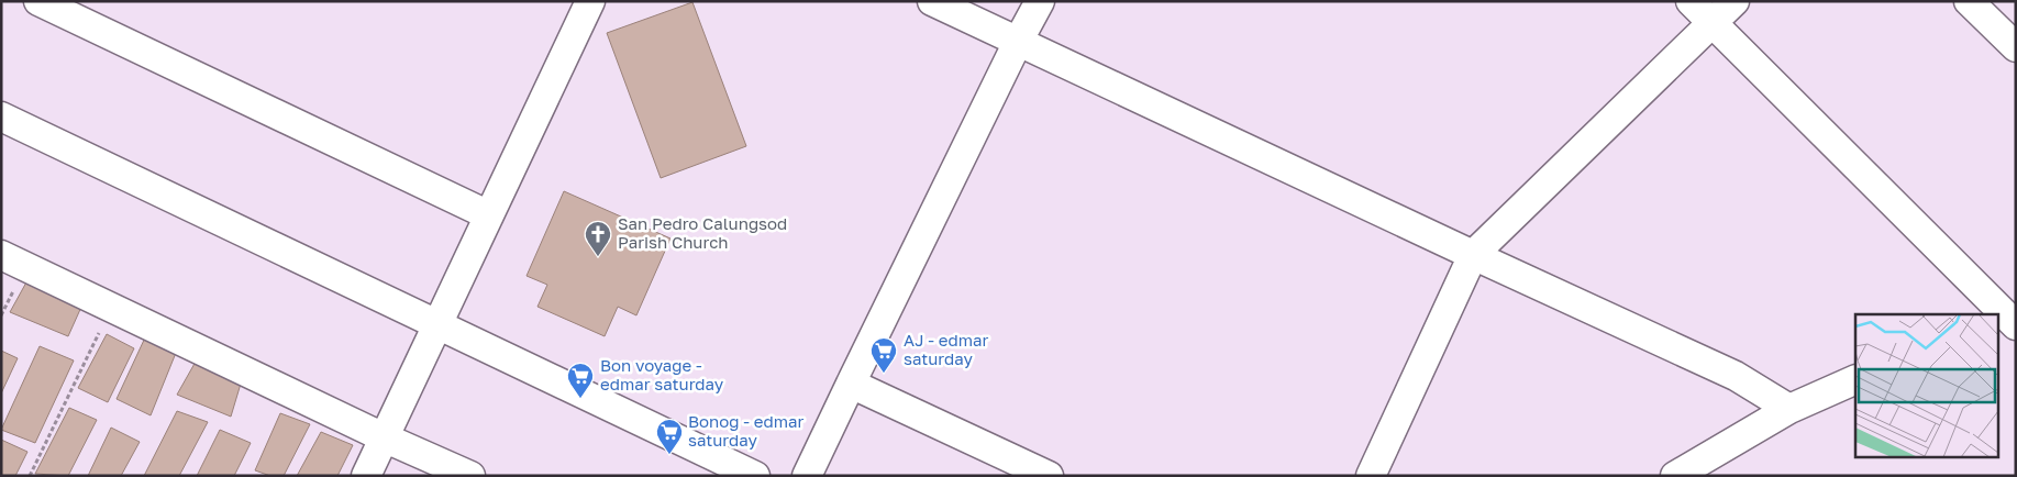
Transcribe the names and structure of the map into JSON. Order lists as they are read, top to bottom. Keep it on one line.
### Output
{"places":{"church":["San Pedro Calungsod Parish Church"],"supermarket":["AJ - edmar saturday","Bon voyage - edmar saturday","Bonog - edmar saturday"]}}
